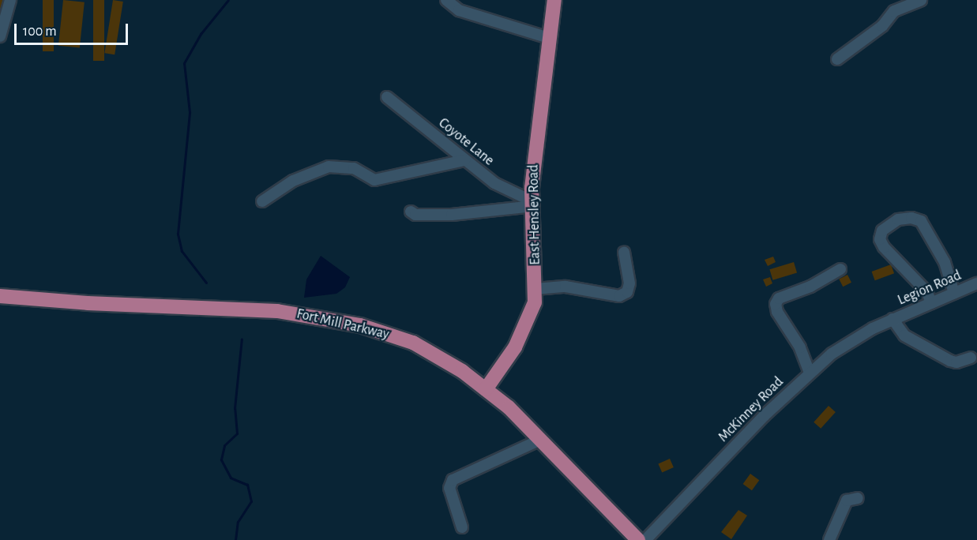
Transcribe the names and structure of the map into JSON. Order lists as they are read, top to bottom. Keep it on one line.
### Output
{"streets":{"main road":["East Hensley Road","Fort Mill Parkway"],"street":["Coyote Lane","Legion Road","McKinney Road"]},"crossings":[["Coyote Lane","East Hensley Road"],["East Hensley Road","Fort Mill Parkway"],["Legion Road","McKinney Road"]],"scale_bar":"100 m"}
